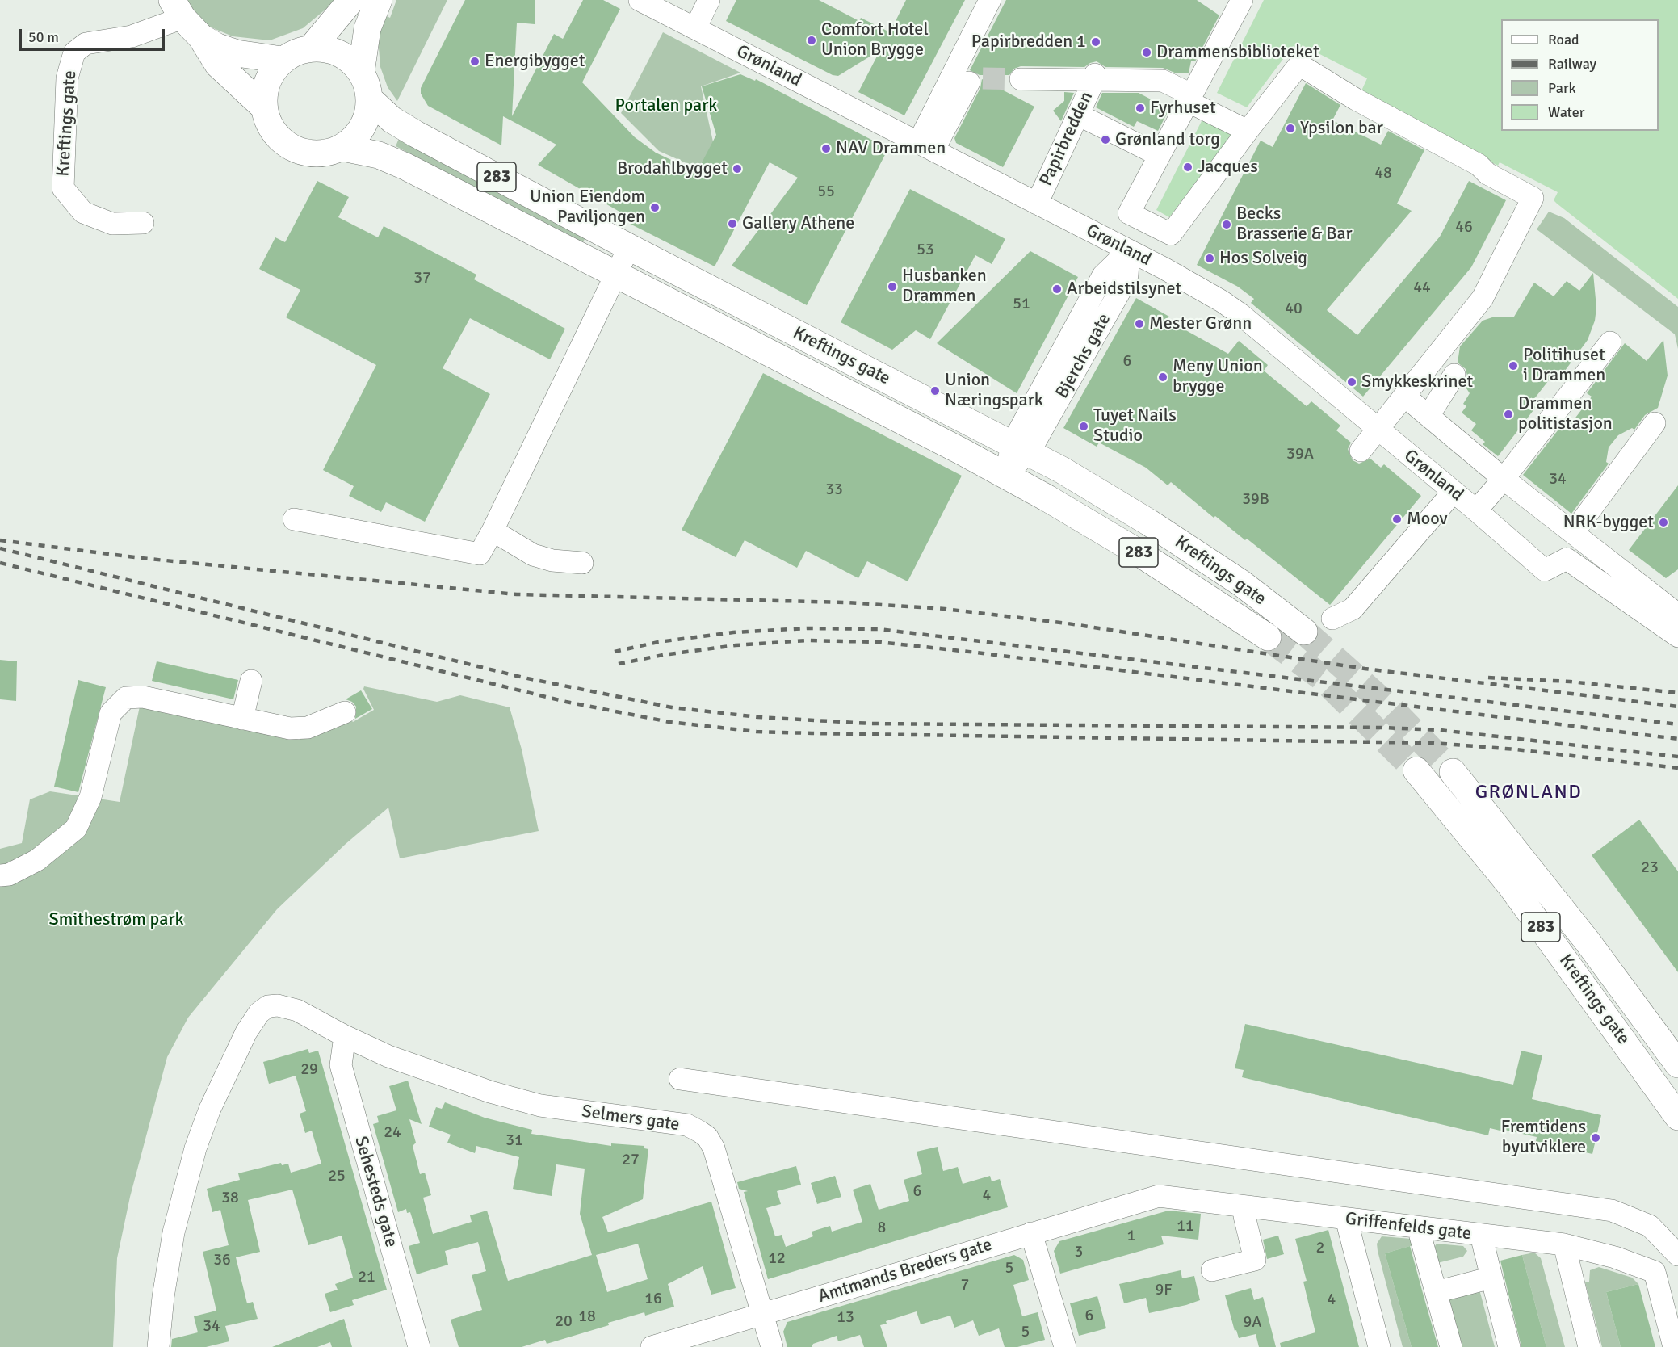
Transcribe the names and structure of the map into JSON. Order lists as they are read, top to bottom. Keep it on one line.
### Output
{"streets":{"main road":["Kreftings gate","283"],"street":["Grønland","Papirbredden","Bjerchs gate","Selmers gate","Sehesteds gate","Griffenfelds gate","Amtmands Breders gate"]},"crossings":[["Grønland","Papirbredden"],["Grønland","Bjerchs gate"],["Kreftings gate","283"],["Kreftings gate","Bjerchs gate"],["Selmers gate","Sehesteds gate"],["Selmers gate","Amtmands Breders gate"],["Griffenfelds gate","Amtmands Breders gate"]],"districts":["GRØNLAND"],"parks":["Portalen park","Smithestrøm park"],"places":["Comfort Hotel Union Brygge","Papirbredden 1","Drammensbiblioteket","Energibygget","Fyrhuset","Ypsilon bar","Grønland torg","NAV Drammen","Jacques","Brodahlbygget","Union Eiendom Paviljongen","Gallery Athene","Becks Brasserie & Bar","Hos Solveig","Husbanken Drammen","Arbeidstilsynet","Mester Grønn","Politihuset i Drammen","Meny Union brygge","Smykkeskrinet","Union Næringspark","Drammen politistasjon","Tuyet Nails Studio","Moov","NRK-bygget","Fremtidens byutviklere"],"house_numbers":["48","55","46","53","37","44","51","40","6","39A","34","33","39B","23","29","24","31","27","25","6","4","38","11","8","1","2","3","12","36","5","21","7","9F","16","4","6","18","13","20","9A","34","5"],"legend":["Road","Railway","Park","Water"],"scale_bar":"50 m"}
